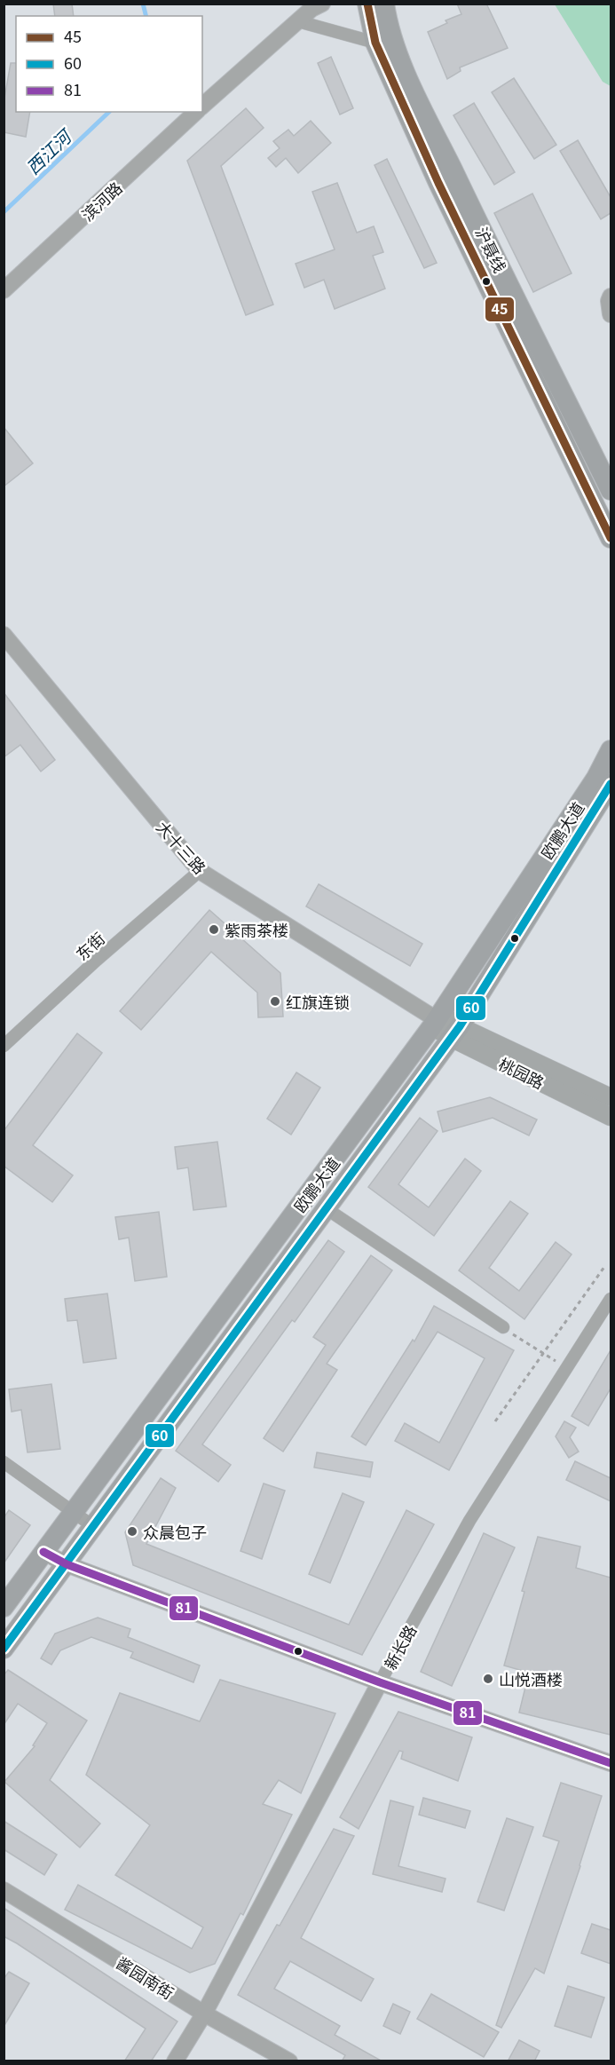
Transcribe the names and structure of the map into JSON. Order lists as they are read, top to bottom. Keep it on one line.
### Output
{"streets":{"highway":["沪聂线","欧鹏大道"],"main road":["桃园路"],"street":["滨河路","大十三路","东街","新长路","酱园南街"]},"crossings":[["欧鹏大道","大十三路"],["欧鹏大道","桃园路"],["大十三路","东街"],["大十三路","桃园路"],["新长路","酱园南街"]],"water":["西江河"],"places":["紫雨茶楼","红旗连锁","众晨包子","山悦酒楼"],"lines":["transit line 45","transit line 60","transit line 81"],"legend":["45","60","81"]}
